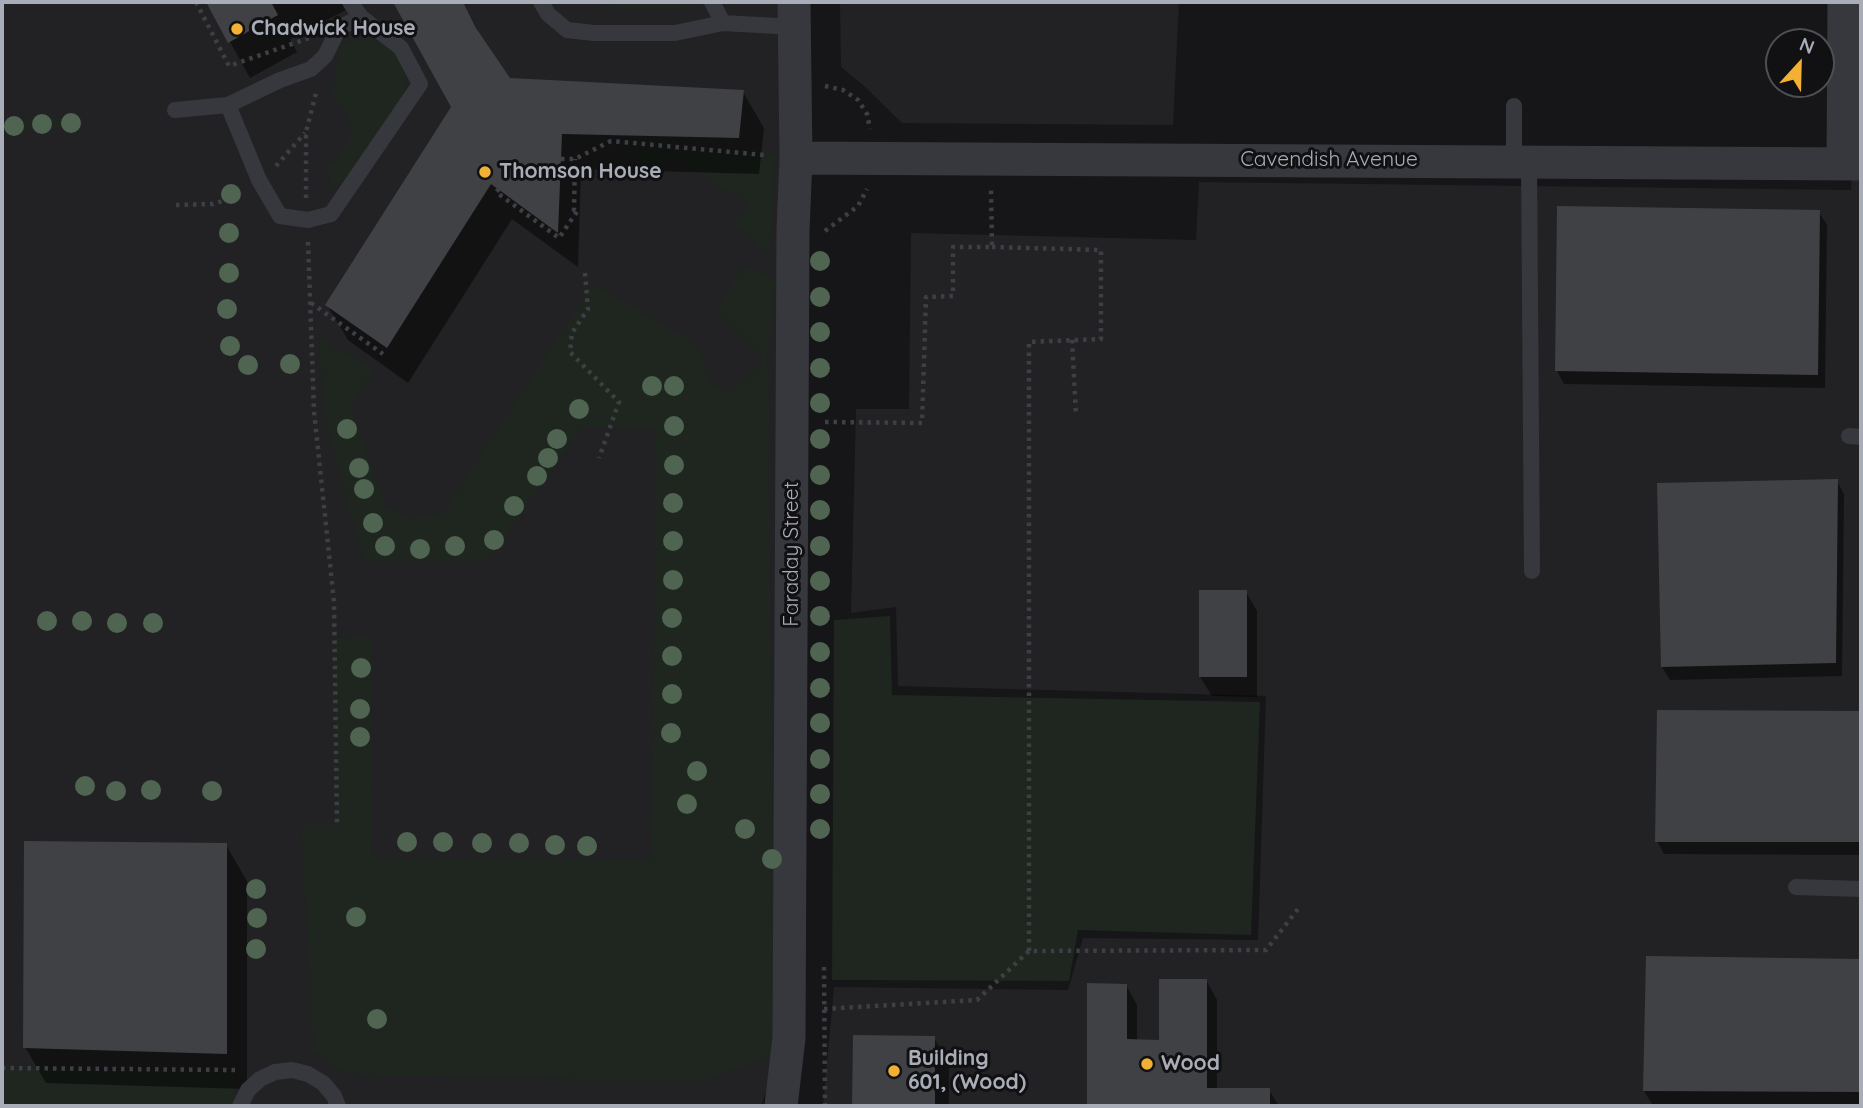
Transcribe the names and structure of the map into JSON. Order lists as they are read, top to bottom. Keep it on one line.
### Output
{"streets":{"street":["Cavendish Avenue","Faraday Street"]},"crossings":[["Cavendish Avenue","Faraday Street"]],"places":["Chadwick House","Thomson House","Wood","Building 601, (Wood)"],"north":"top"}
